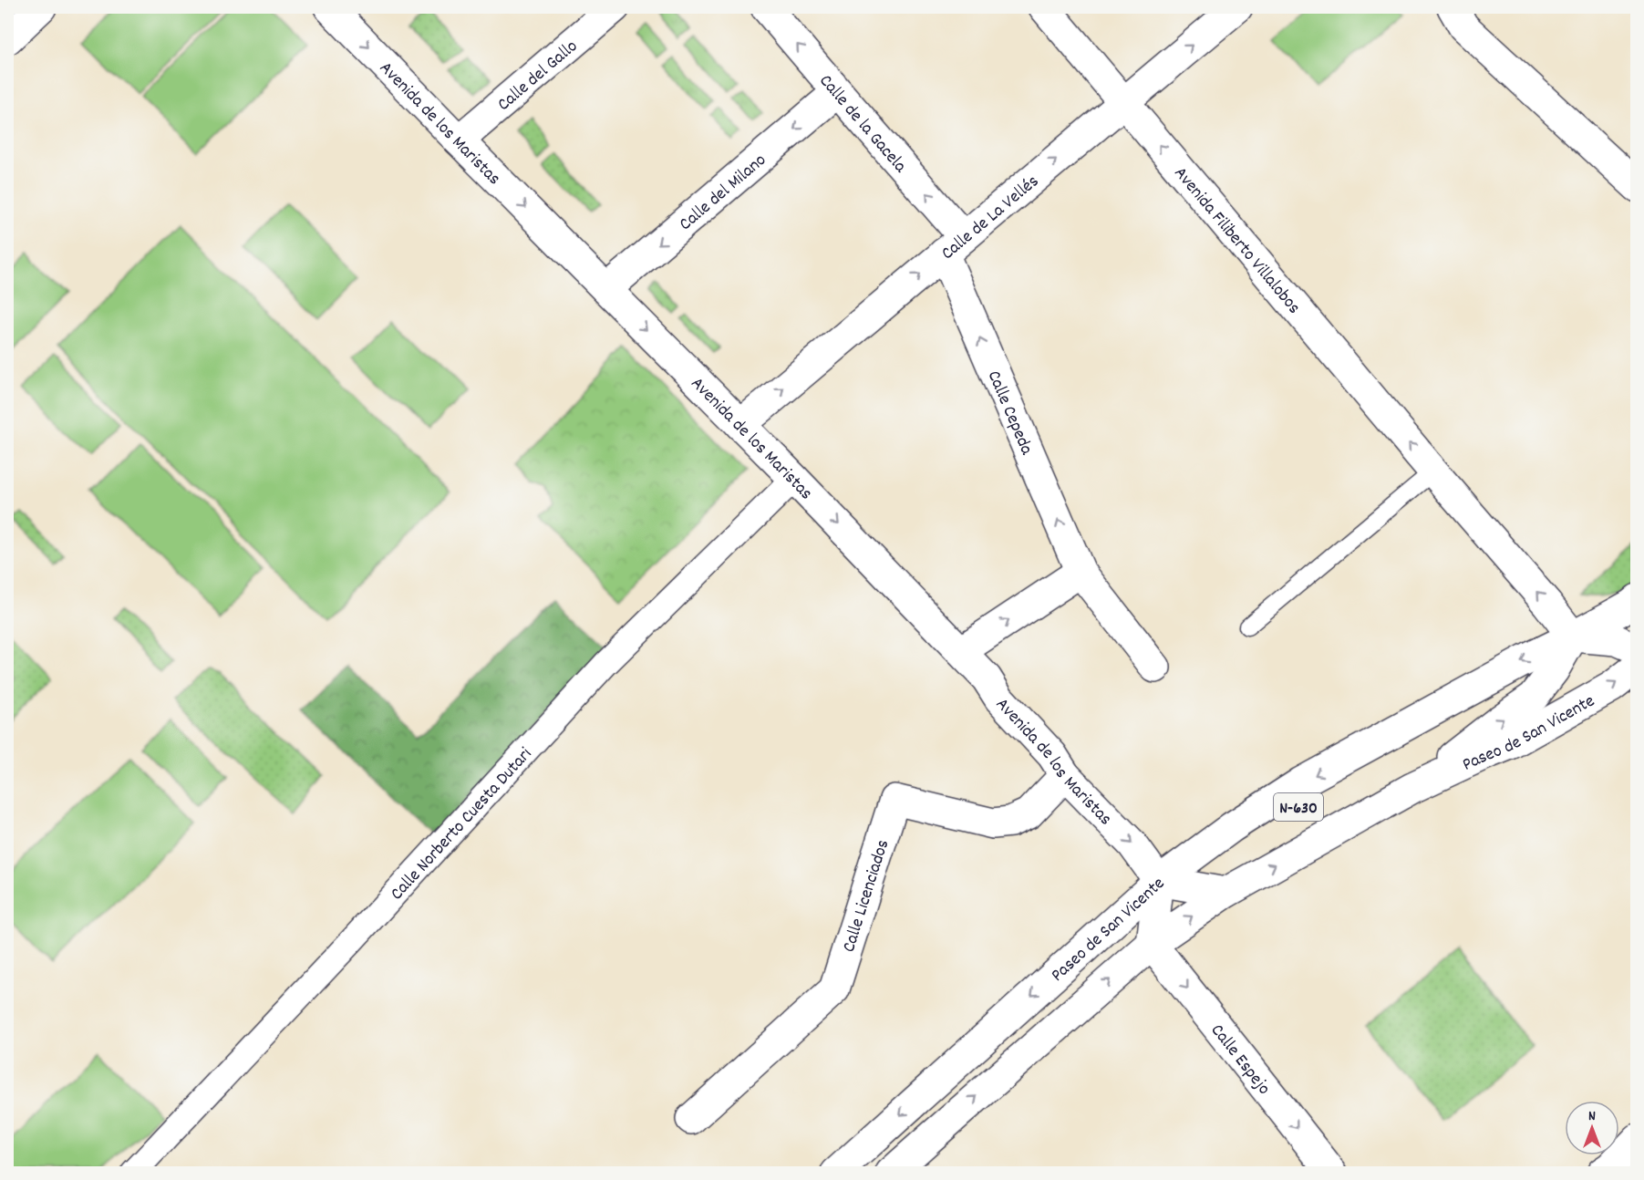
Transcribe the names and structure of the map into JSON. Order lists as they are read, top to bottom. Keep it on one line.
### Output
{"streets":{"main road":["Calle del Gallo","Avenida de los Maristas","Calle de la Gacela","Calle del Milano","Calle de La Vellés","Avenida Filiberto Villalobos","Calle Cepeda","Paseo de San Vicente","Calle Licenciados","Calle Espejo"],"street":["Calle Norberto Cuesta Dutari"]},"crossings":[["Calle del Gallo","Avenida de los Maristas"],["Avenida de los Maristas","Calle del Milano"],["Avenida de los Maristas","Calle de La Vellés"],["Avenida de los Maristas","Paseo de San Vicente"],["Avenida de los Maristas","Calle Norberto Cuesta Dutari"],["Avenida de los Maristas","Calle Licenciados"],["Calle de la Gacela","Calle del Milano"],["Calle de la Gacela","Calle de La Vellés"],["Calle de la Gacela","Calle Cepeda"],["Calle de La Vellés","Avenida Filiberto Villalobos"],["Calle de La Vellés","Calle Cepeda"],["Avenida Filiberto Villalobos","Paseo de San Vicente"],["Paseo de San Vicente","Calle Espejo"]],"one_way":["Avenida de los Maristas","Calle de la Gacela","Calle del Milano","Calle de La Vellés","Avenida Filiberto Villalobos","Calle Cepeda","Calle Espejo"],"north":"top"}
